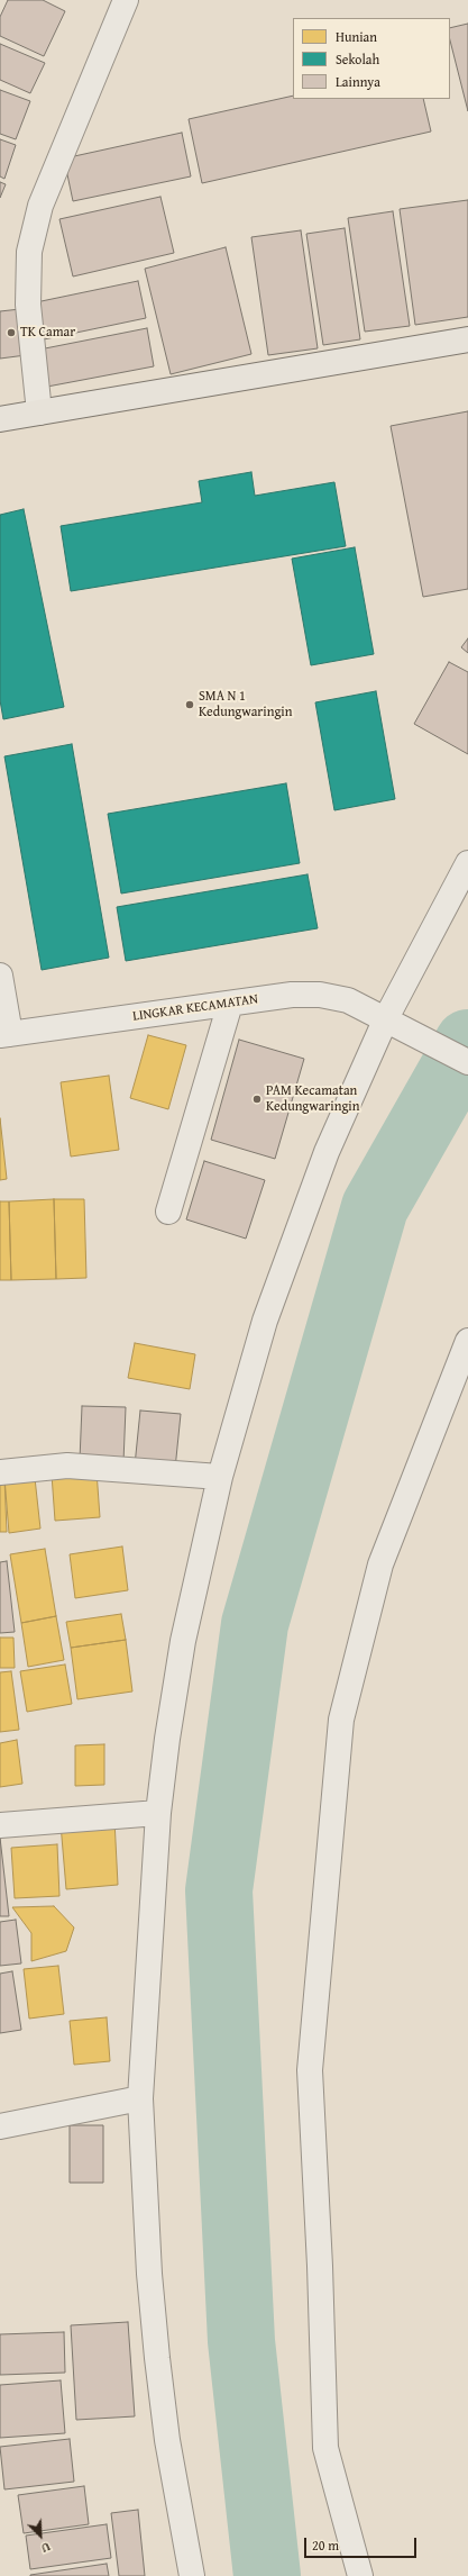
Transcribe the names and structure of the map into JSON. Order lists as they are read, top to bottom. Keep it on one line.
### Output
{"streets":{"street":["LINGKAR KECAMATAN"]},"places":["TK Camar","SMA N 1 Kedungwaringin","PAM Kecamatan Kedungwaringin"],"legend":["Hunian","Sekolah","Lainnya"],"scale_bar":"20 m","north":"bottom right"}
